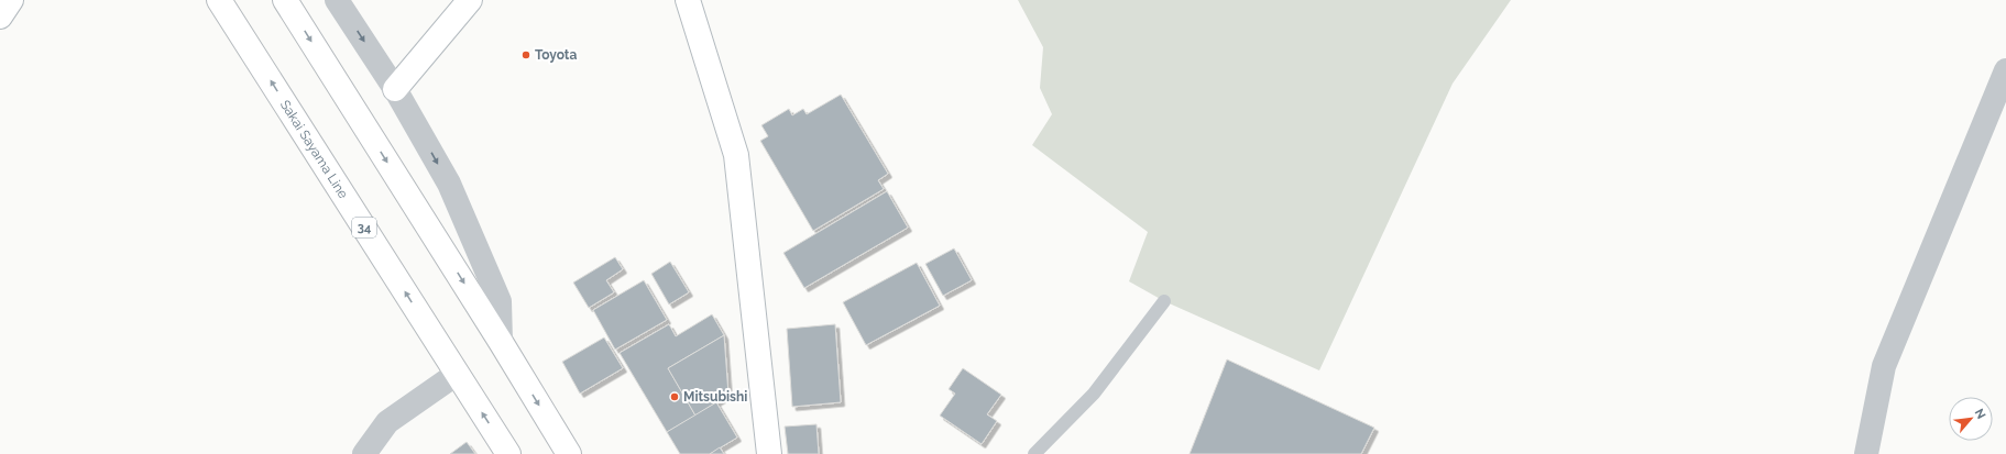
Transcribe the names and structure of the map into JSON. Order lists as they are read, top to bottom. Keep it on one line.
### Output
{"streets":{"main road":["Sakai Sayama Line","34"]},"places":["Toyota","Mitsubishi"],"north":"top right"}
